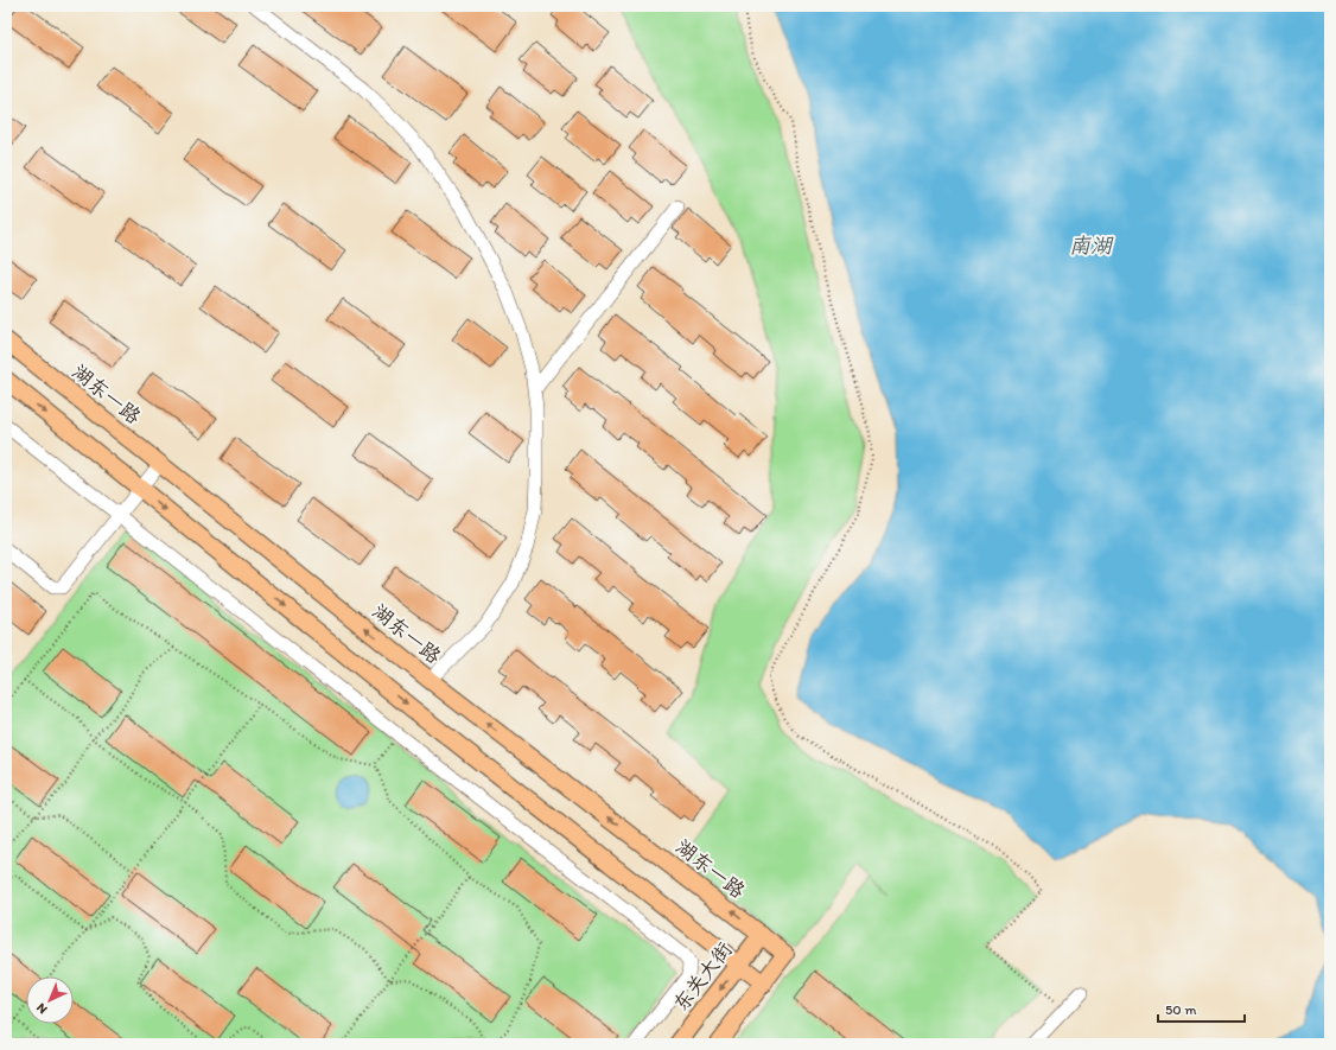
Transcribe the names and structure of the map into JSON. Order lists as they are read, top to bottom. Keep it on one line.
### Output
{"streets":{"main road":["湖东一路","东关大街"]},"crossings":[["湖东一路","东关大街"]],"water":["南湖"],"scale_bar":"50 m","north":"bottom left"}
